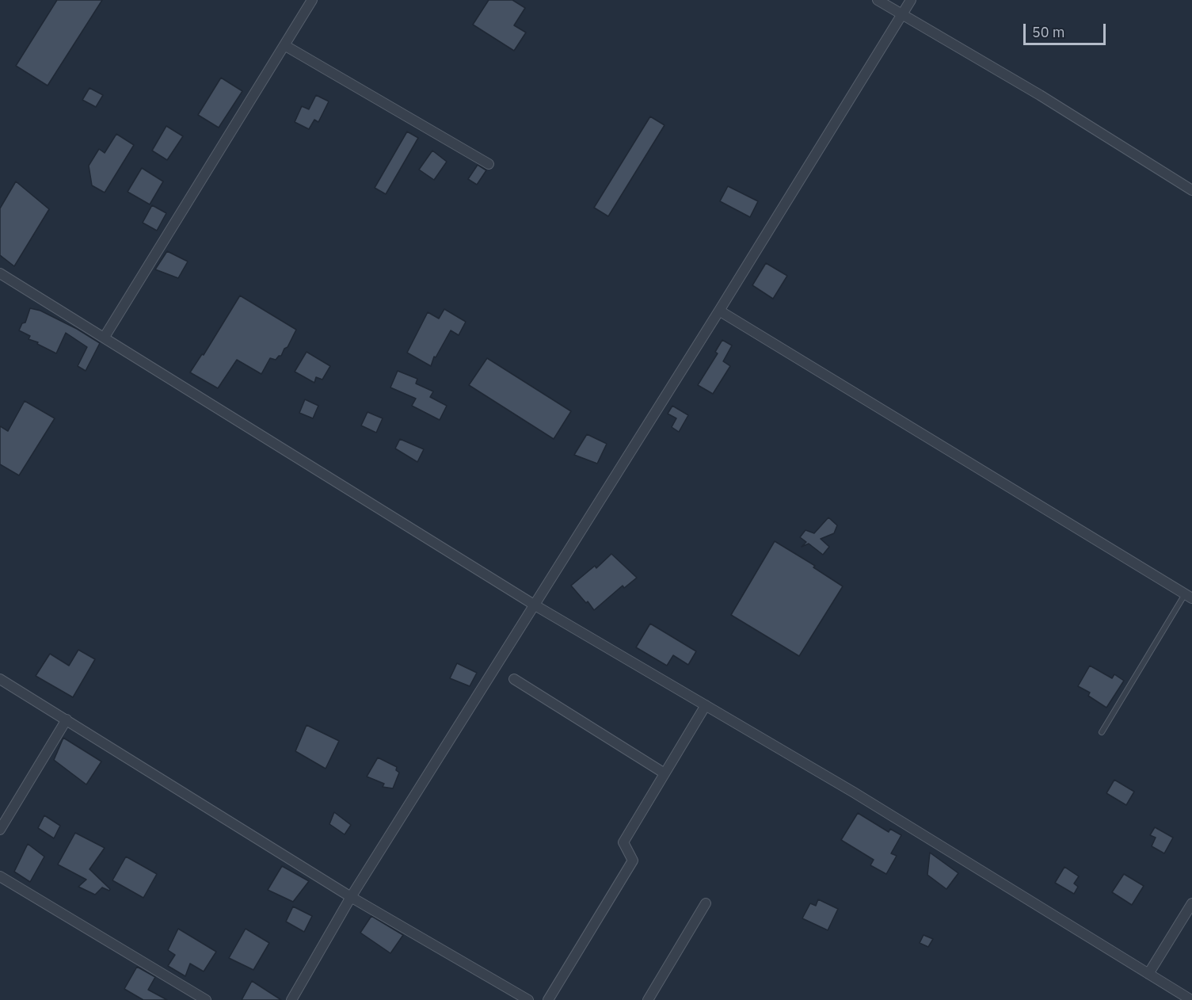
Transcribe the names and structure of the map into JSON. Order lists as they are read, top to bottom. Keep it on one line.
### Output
{"scale_bar":"50 m"}
